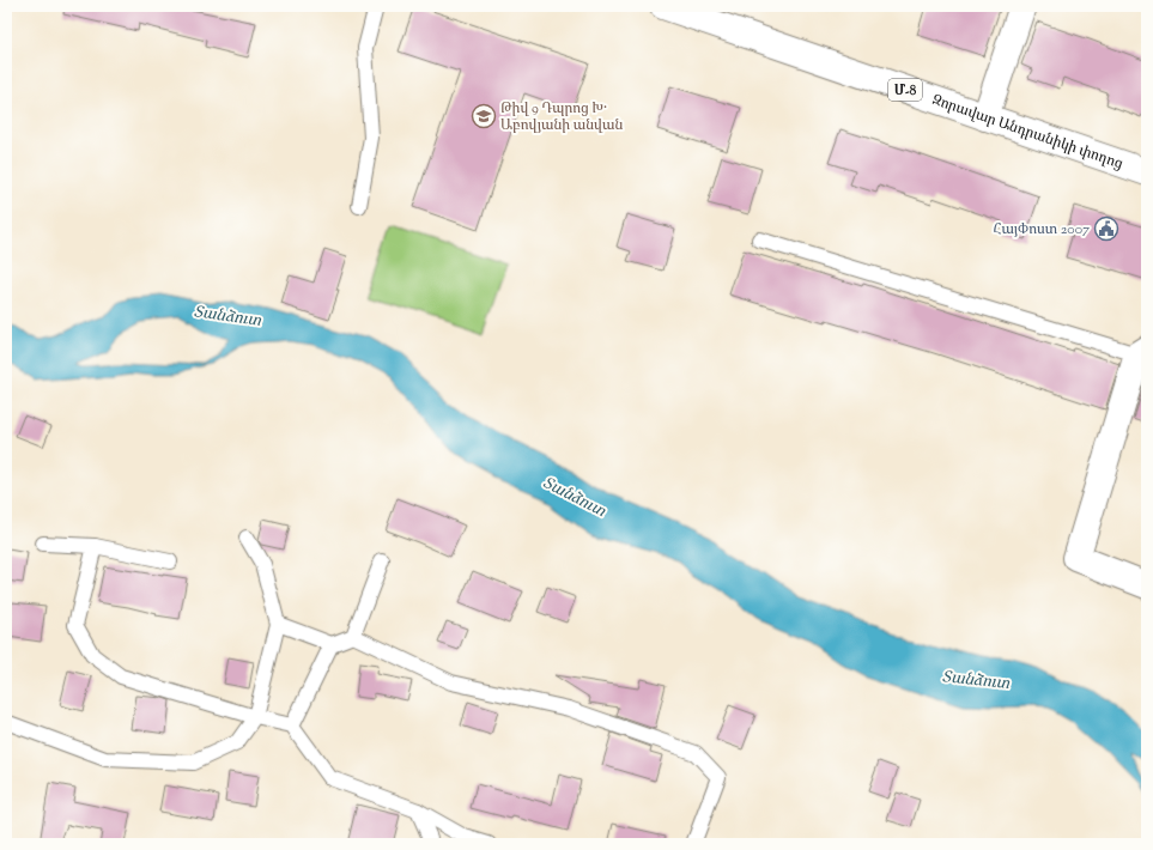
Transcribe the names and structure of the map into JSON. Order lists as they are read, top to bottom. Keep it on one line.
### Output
{"streets":{"main road":["Մ-8","Զորավար Անդրանիկի փողոց"]},"water":["Տանձուտ"],"places":{"school or university":["Թիվ 9 Դպրոց Խ․ Աբովյանի անվան"],"public building":["ՀայՓոստ 2007"]}}
